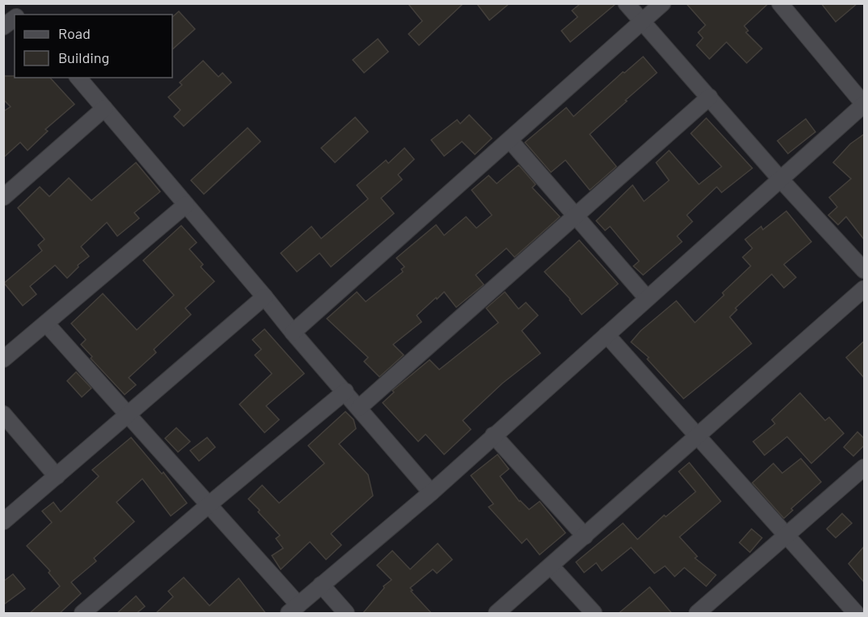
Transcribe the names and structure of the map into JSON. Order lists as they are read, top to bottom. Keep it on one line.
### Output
{"legend":["Road","Building"]}
